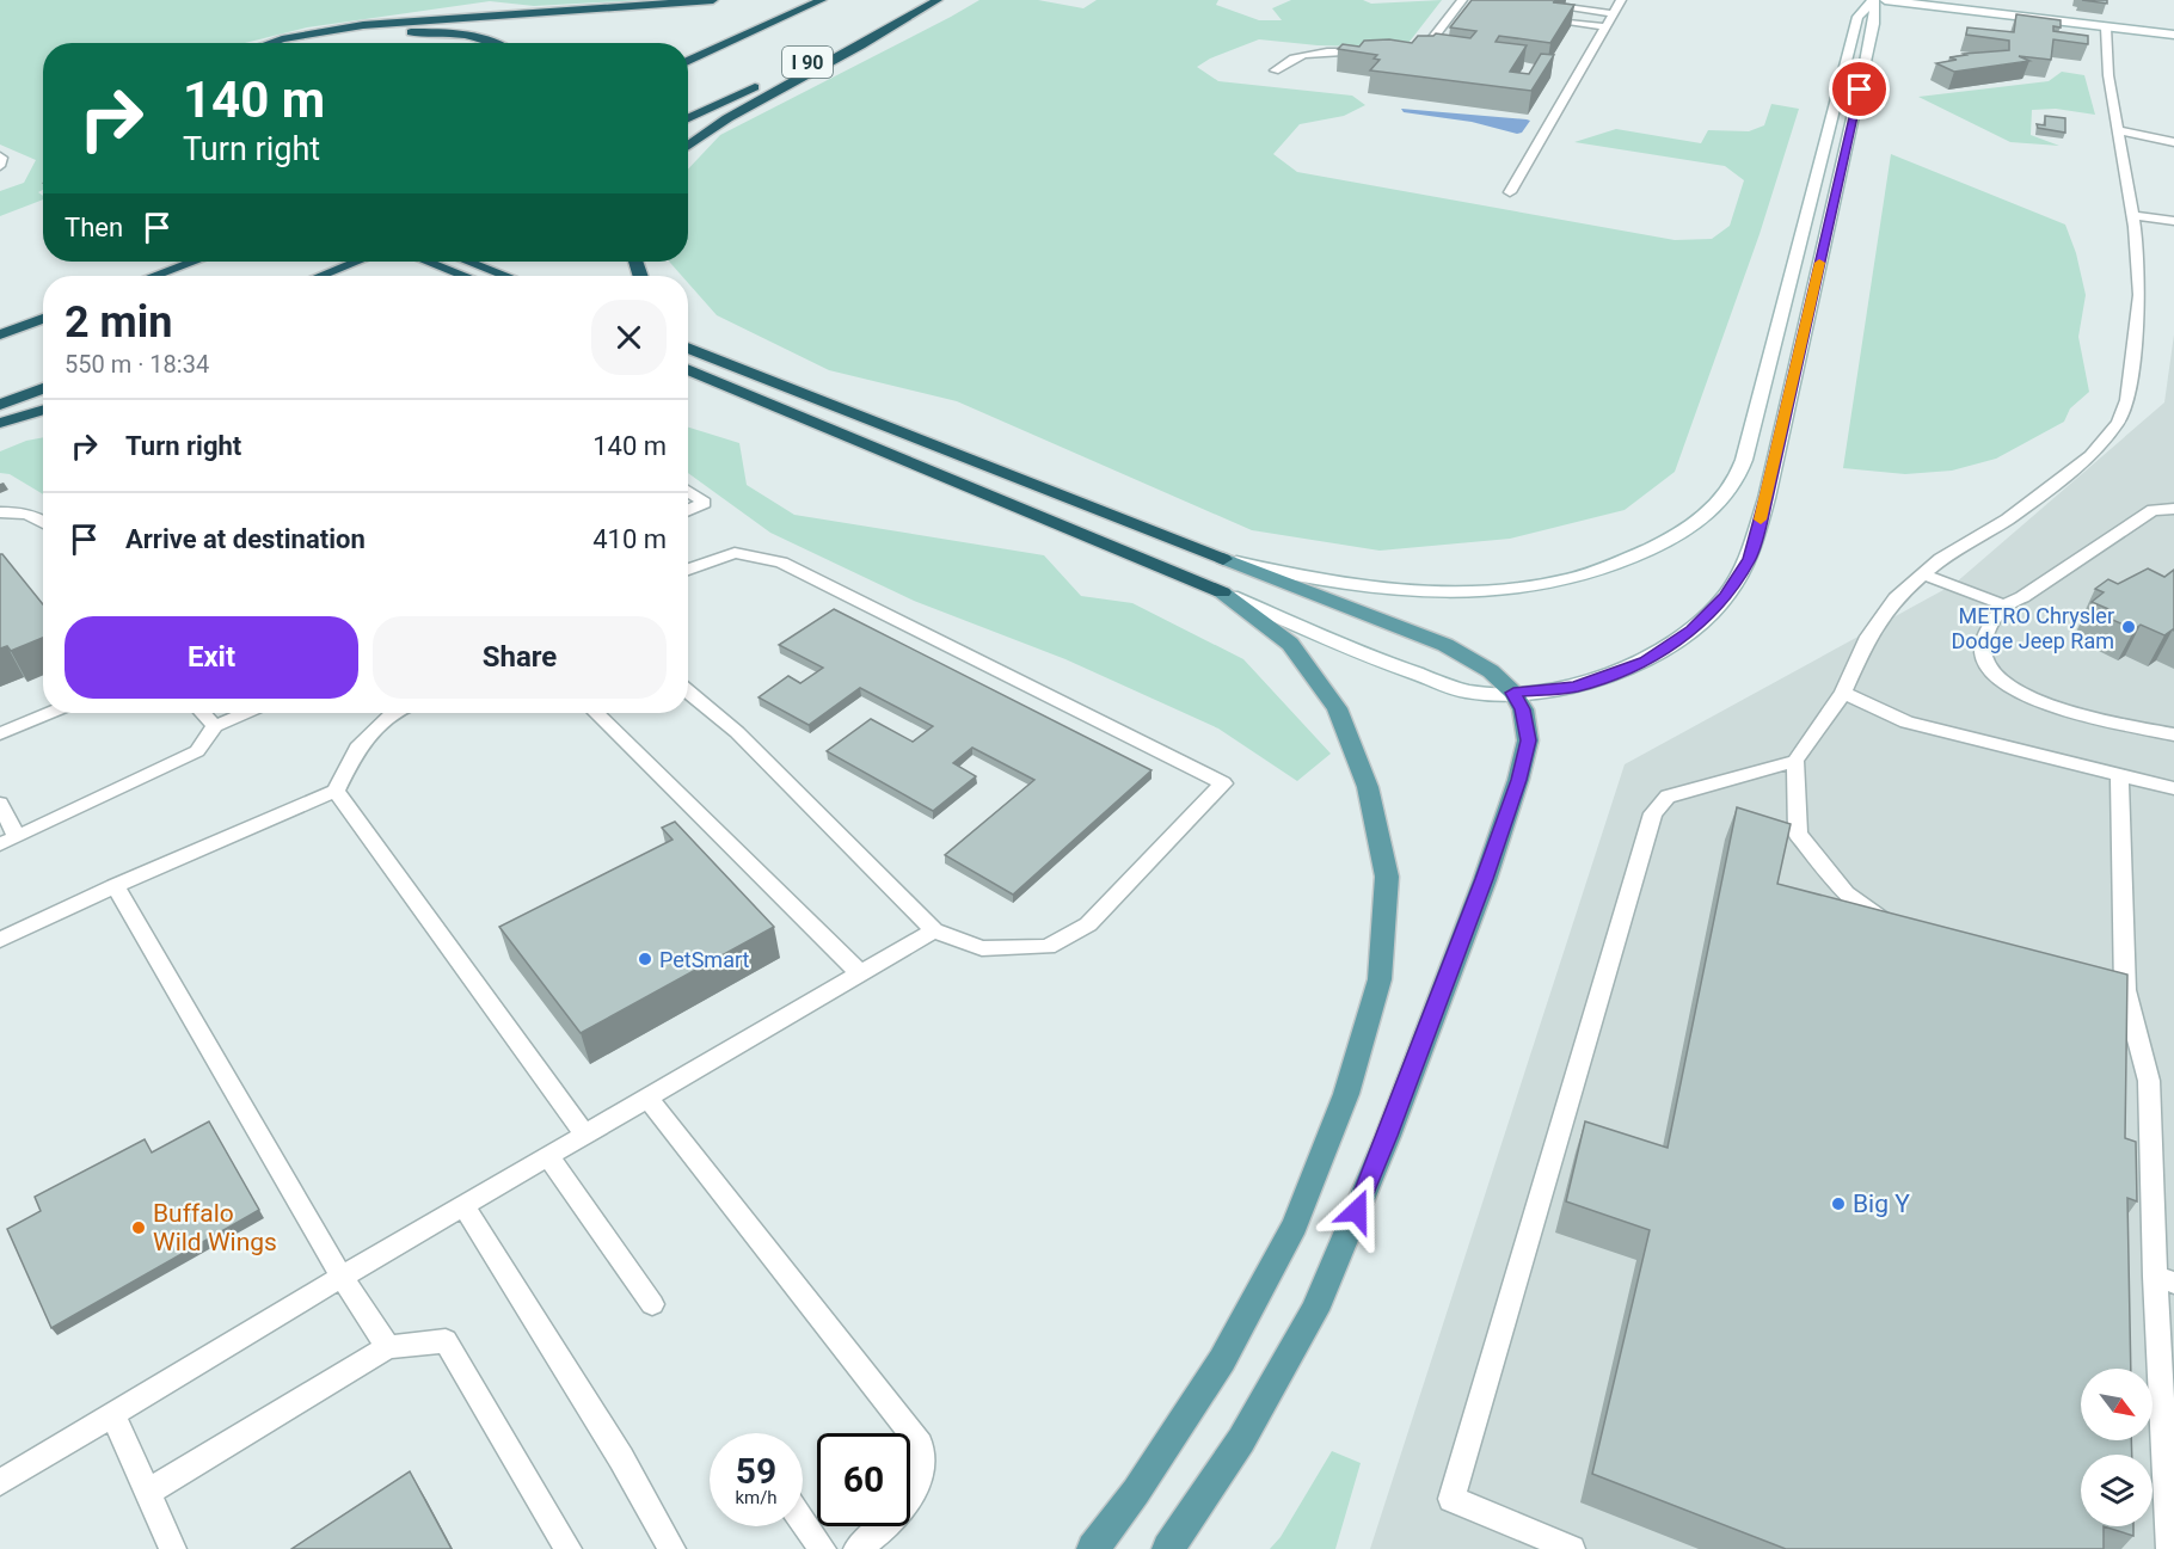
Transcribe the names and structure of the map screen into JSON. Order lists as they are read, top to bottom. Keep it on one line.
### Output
{"streets":{"highway":["I 90"]},"places":["METRO Chrysler Dodge Jeep Ram","PetSmart","Big Y","Buffalo Wild Wings"],"north":"bottom right","page":{"turn":["140 m","Turn right"],"then":"Then","heading":["2 min","550 m · 18:34"],"list":[{"name":"Turn right","value":"140 m"},{"name":"Arrive at destination","value":"410 m"}],"buttons":["Exit","Share"],"speed":"59 km/h","limit":"60"}}
